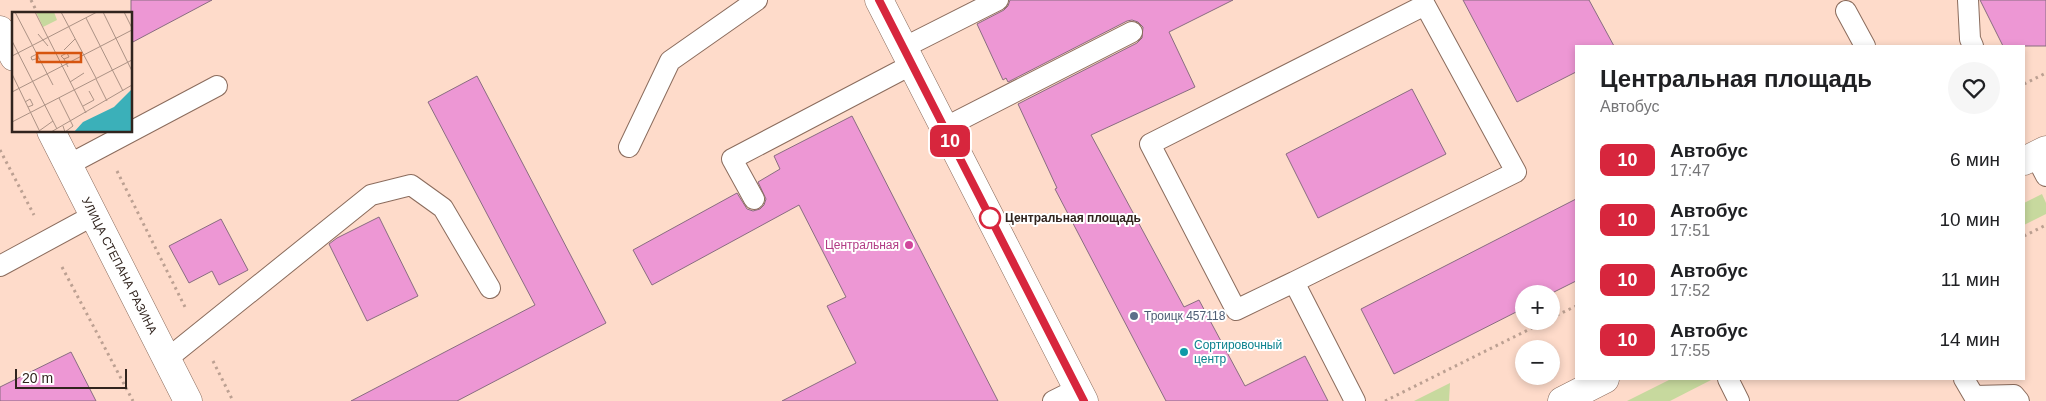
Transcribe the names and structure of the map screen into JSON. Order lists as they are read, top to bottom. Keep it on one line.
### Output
{"streets":{"street":["УЛИЦА СТЕПАНА РАЗИНА"]},"places":["Центральная площадь","Центральная","Троицк 457118","Сортировочный центр"],"lines":["bus line 10"],"scale_bar":"20 m","page":{"on_map":"10","heading":["Центральная площадь","Автобус"],"list":[{"mark":"10","name":"Автобус","note":"17:47","value":"6 мин"},{"mark":"10","name":"Автобус","note":"17:51","value":"10 мин"},{"mark":"10","name":"Автобус","note":"17:52","value":"11 мин"},{"mark":"10","name":"Автобус","note":"17:55","value":"14 мин"}],"map_buttons":["+","−"],"scale":"20 m"}}
